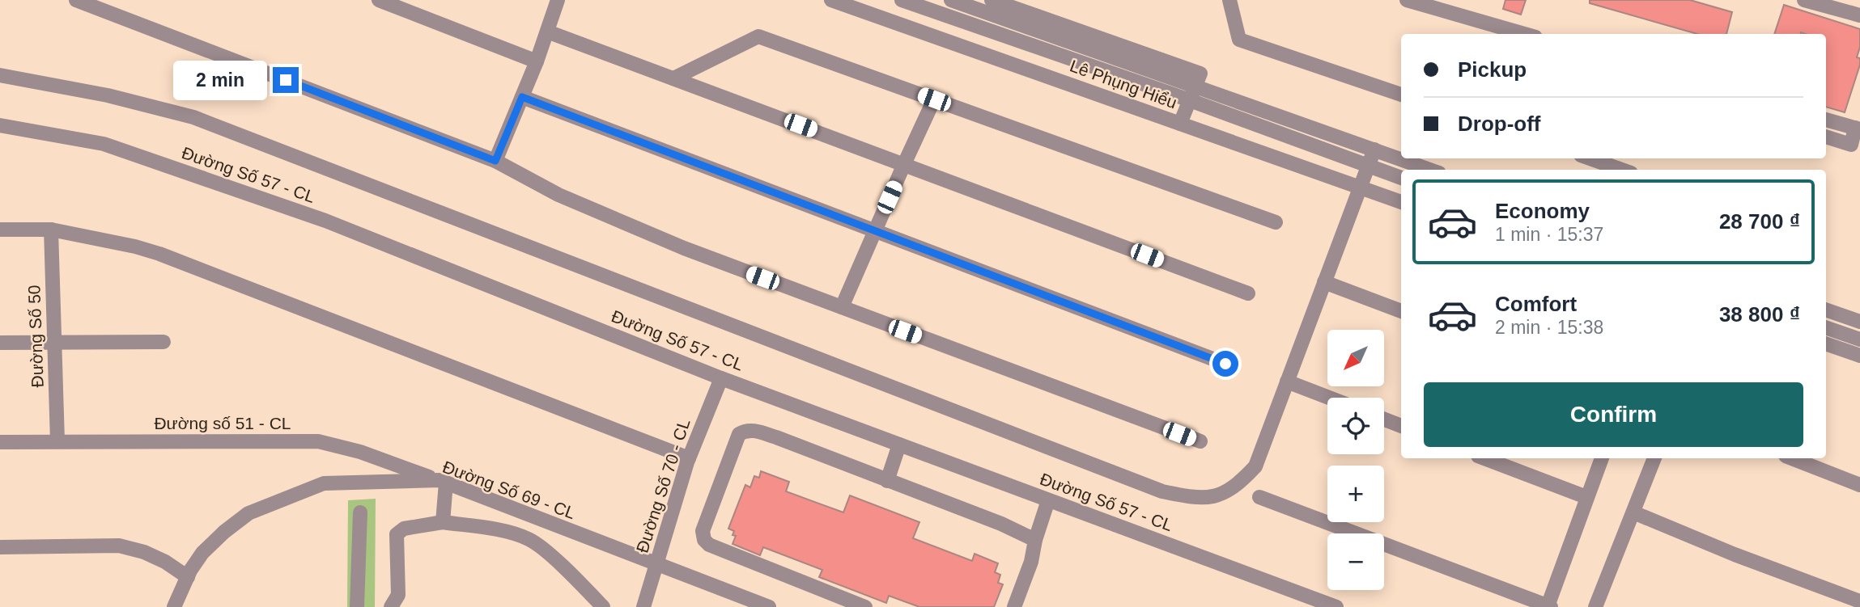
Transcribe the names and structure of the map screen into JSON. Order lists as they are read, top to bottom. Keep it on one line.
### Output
{"streets":{"street":["Lê Phụng Hiểu","Đường Số 57 - CL","Đường Số 50","Đường số 51 - CL","Đường Số 70 - CL","Đường Số 69 - CL"]},"crossings":[["Đường Số 57 - CL","Đường Số 70 - CL"],["Đường Số 50","Đường số 51 - CL"],["Đường số 51 - CL","Đường Số 69 - CL"],["Đường Số 70 - CL","Đường Số 69 - CL"]],"north":"bottom left","page":{"banner":["Pickup","Drop-off"],"bubble":"2 min","list":[{"name":"Economy","note":"1 min · 15:37","value":"28 700 ₫"},{"name":"Comfort","note":"2 min · 15:38","value":"38 800 ₫"}],"map_buttons":["+","−"],"buttons":"Confirm"}}
